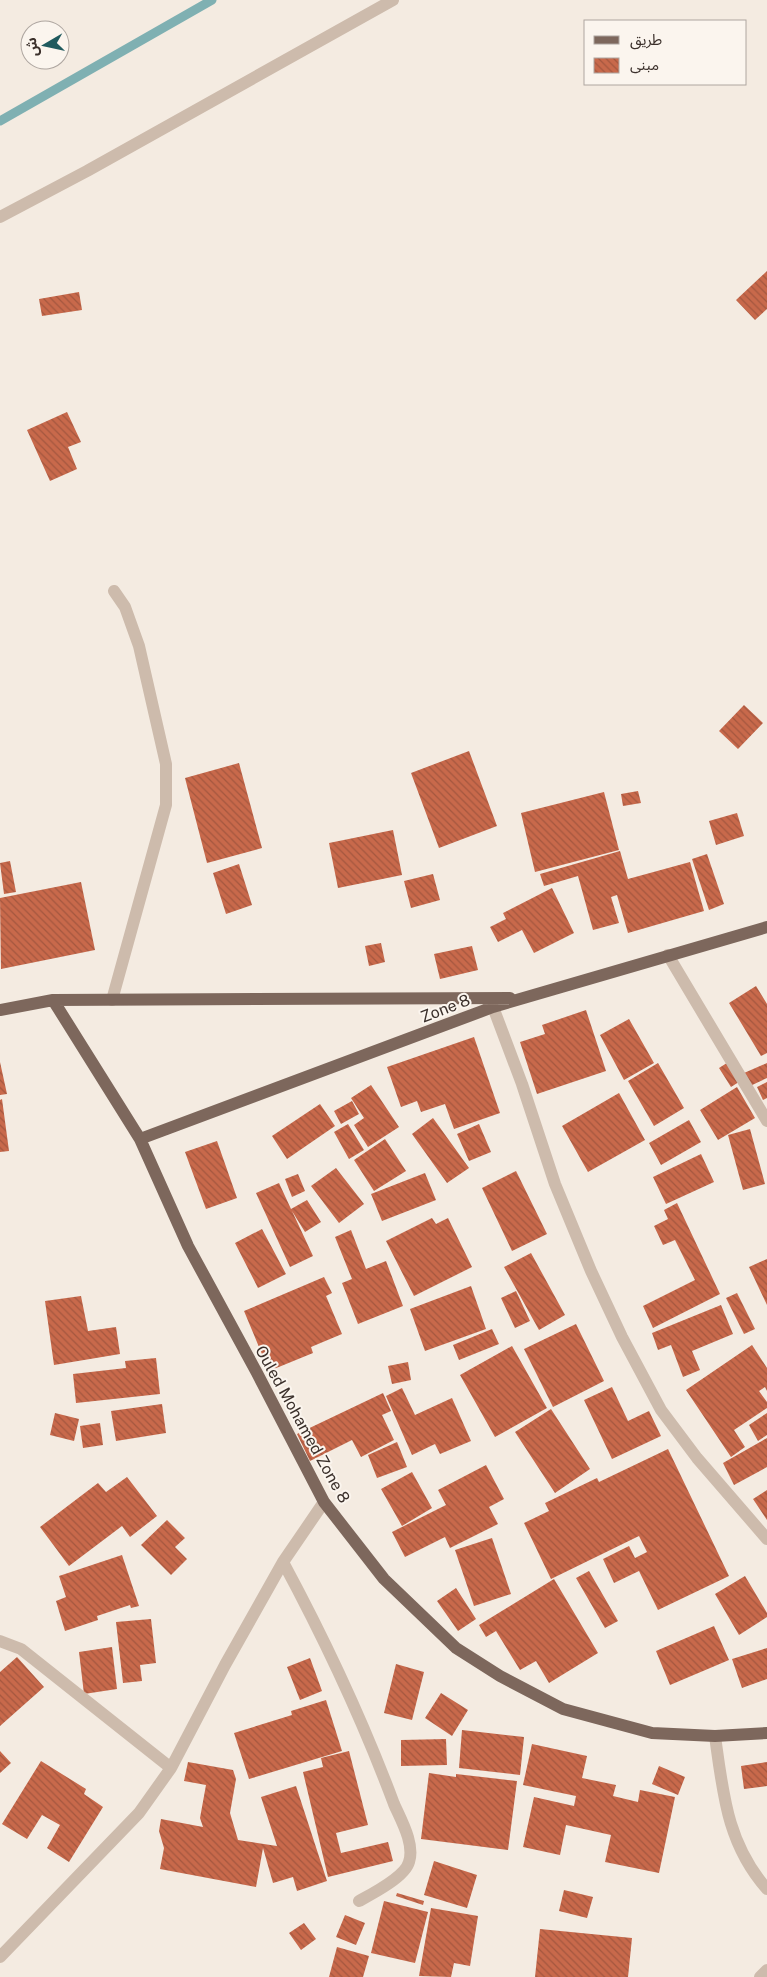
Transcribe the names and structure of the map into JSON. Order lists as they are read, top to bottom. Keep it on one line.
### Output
{"streets":{"main road":["Zone 8","Ouled Mohamed Zone 8"]},"crossings":[["Zone 8","Ouled Mohamed Zone 8"]],"legend":["طريق","مبنى"],"north":"left"}
